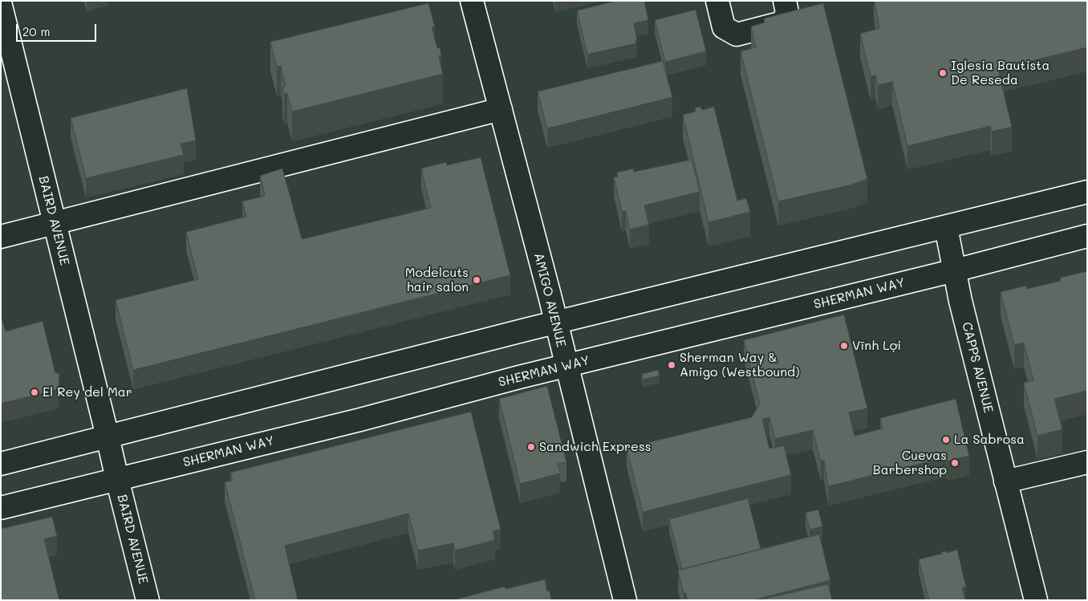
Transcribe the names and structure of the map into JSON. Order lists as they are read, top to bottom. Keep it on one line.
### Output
{"streets":{"main road":["BAIRD AVENUE","SHERMAN WAY","AMIGO AVENUE","CAPPS AVENUE"]},"crossings":[["BAIRD AVENUE","SHERMAN WAY"],["SHERMAN WAY","AMIGO AVENUE"],["SHERMAN WAY","CAPPS AVENUE"]],"places":["Iglesia Bautista De Reseda","Modelcuts hair salon","Vĩnh Lợi","Sherman Way & Amigo (Westbound)","El Rey del Mar","La Sabrosa","Sandwich Express","Cuevas Barbershop"],"scale_bar":"20 m"}
